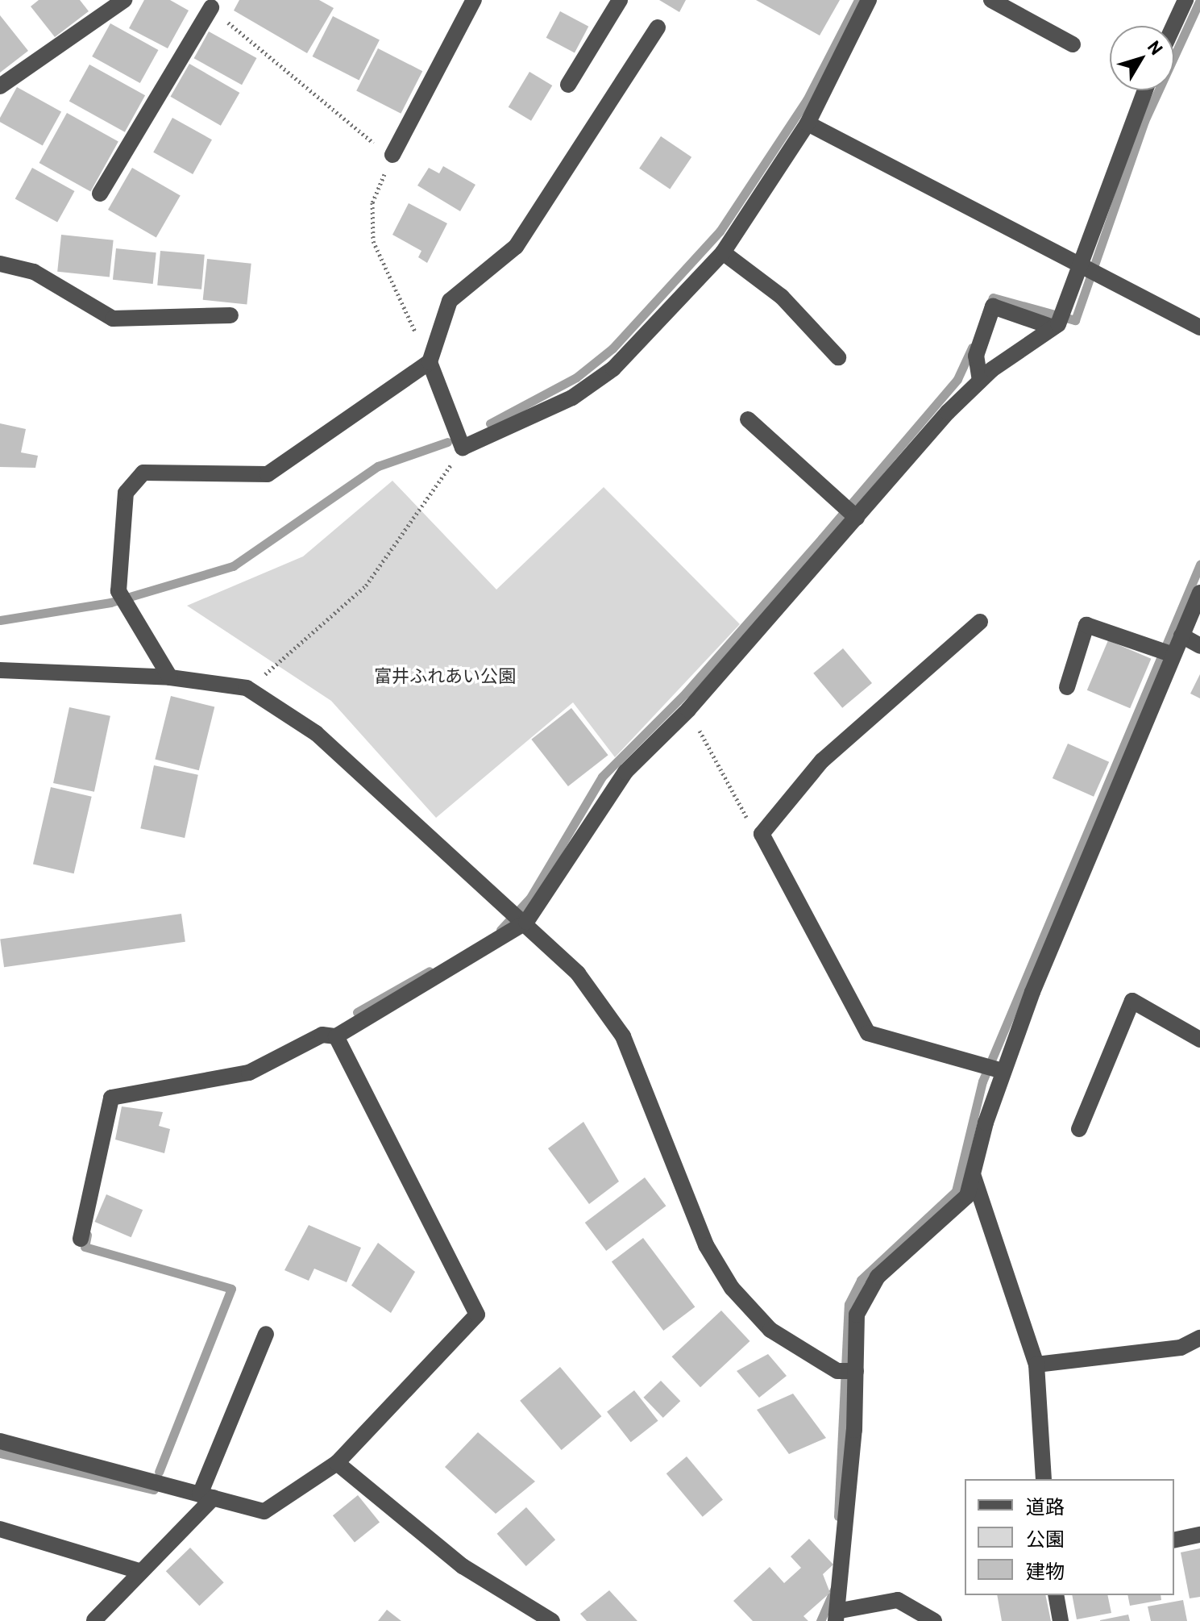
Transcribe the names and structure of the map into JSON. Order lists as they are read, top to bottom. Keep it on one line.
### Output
{"parks":["富井ふれあい公園"],"legend":["道路","公園","建物"],"north":"top right"}
